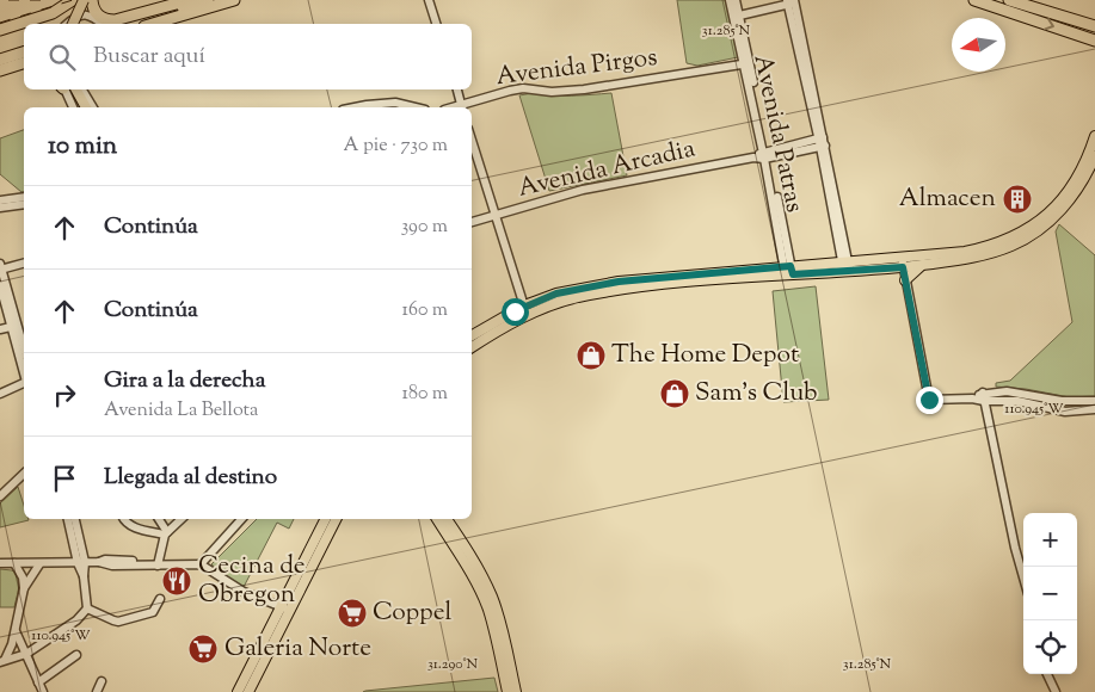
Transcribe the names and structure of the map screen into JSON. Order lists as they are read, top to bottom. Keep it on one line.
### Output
{"streets":{"street":["Avenida Pirgos","Avenida Patras","Avenida Arcadia"]},"crossings":[["Avenida Pirgos","Avenida Patras"],["Avenida Patras","Avenida Arcadia"]],"places":{"building":["Almacen"],"shop":["The Home Depot","Sam's Club"],"restaurant":["Cecina de Obregon"],"supermarket":["Coppel","Galeria Norte"]},"north":"left","page":{"search":"Buscar aquí","heading":["10 min","A pie · 730 m"],"list":[["Continúa","390 m"],["Continúa","160 m"],["Gira a la derecha","Avenida La Bellota","180 m"],"Llegada al destino"],"map_buttons":["+","−"]},"coordinates":["31.285°N","110.945°W","31.290°N"]}
